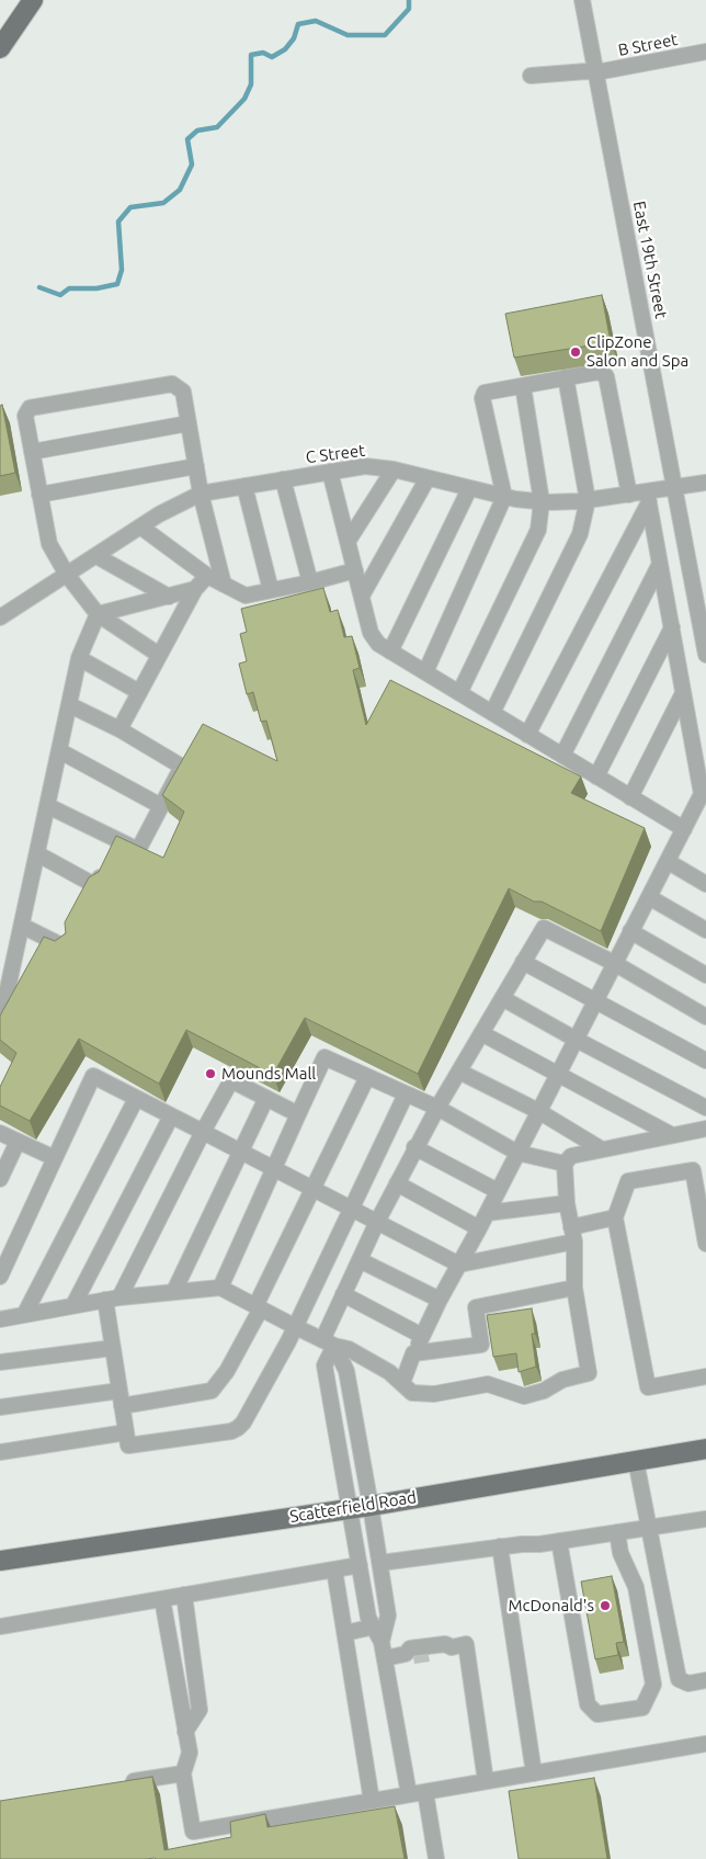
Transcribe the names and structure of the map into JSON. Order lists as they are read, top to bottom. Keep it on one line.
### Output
{"streets":{"main road":["Scatterfield Road"],"street":["B Street","East 19th Street","C Street"]},"crossings":[["B Street","East 19th Street"],["East 19th Street","C Street"]],"places":["ClipZone Salon and Spa","Mounds Mall","McDonald's"]}
